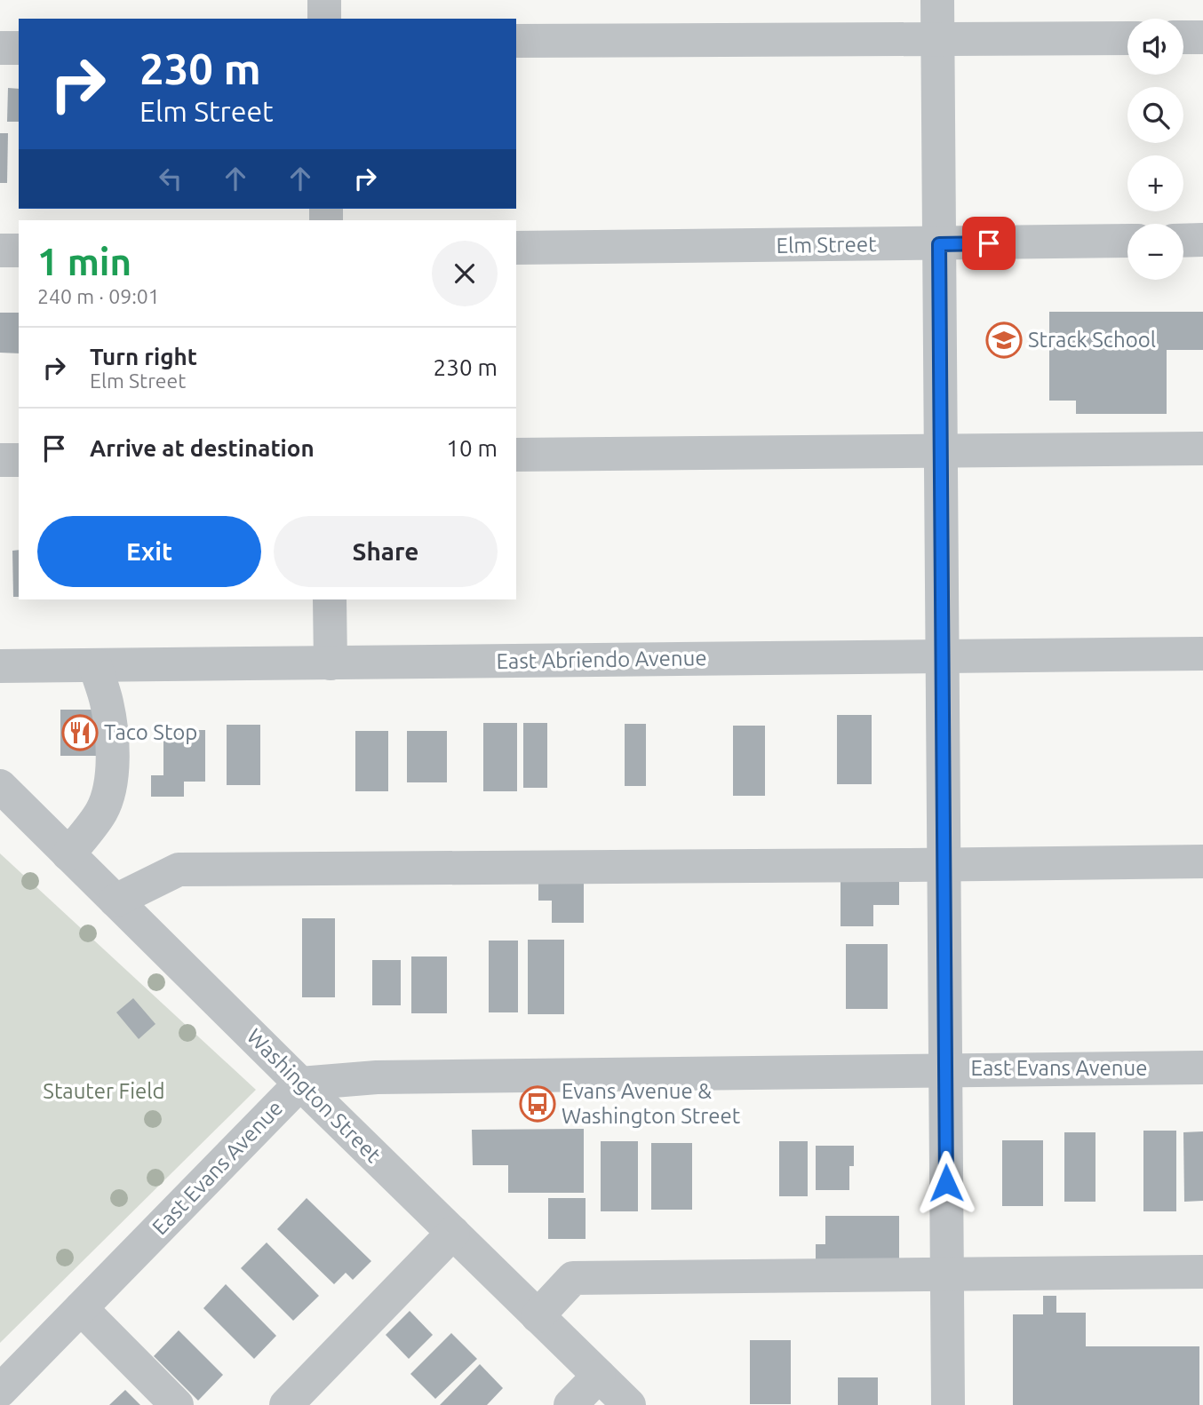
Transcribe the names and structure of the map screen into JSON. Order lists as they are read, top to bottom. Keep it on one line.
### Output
{"streets":{"street":["Elm Street","East Abriendo Avenue","East Evans Avenue","Washington Street"]},"crossings":[["East Evans Avenue","Washington Street"]],"parks":["Stauter Field"],"places":{"school or university":["Strack School"],"restaurant":["Taco Stop"],"bus stop":["Evans Avenue & Washington Street"]},"page":{"map_buttons":["+","−"],"turn":["230 m","Elm Street"],"heading":["1 min","240 m · 09:01"],"list":[{"name":"Turn right","note":"Elm Street","value":"230 m"},{"name":"Arrive at destination","value":"10 m"}],"buttons":["Exit","Share"]}}
